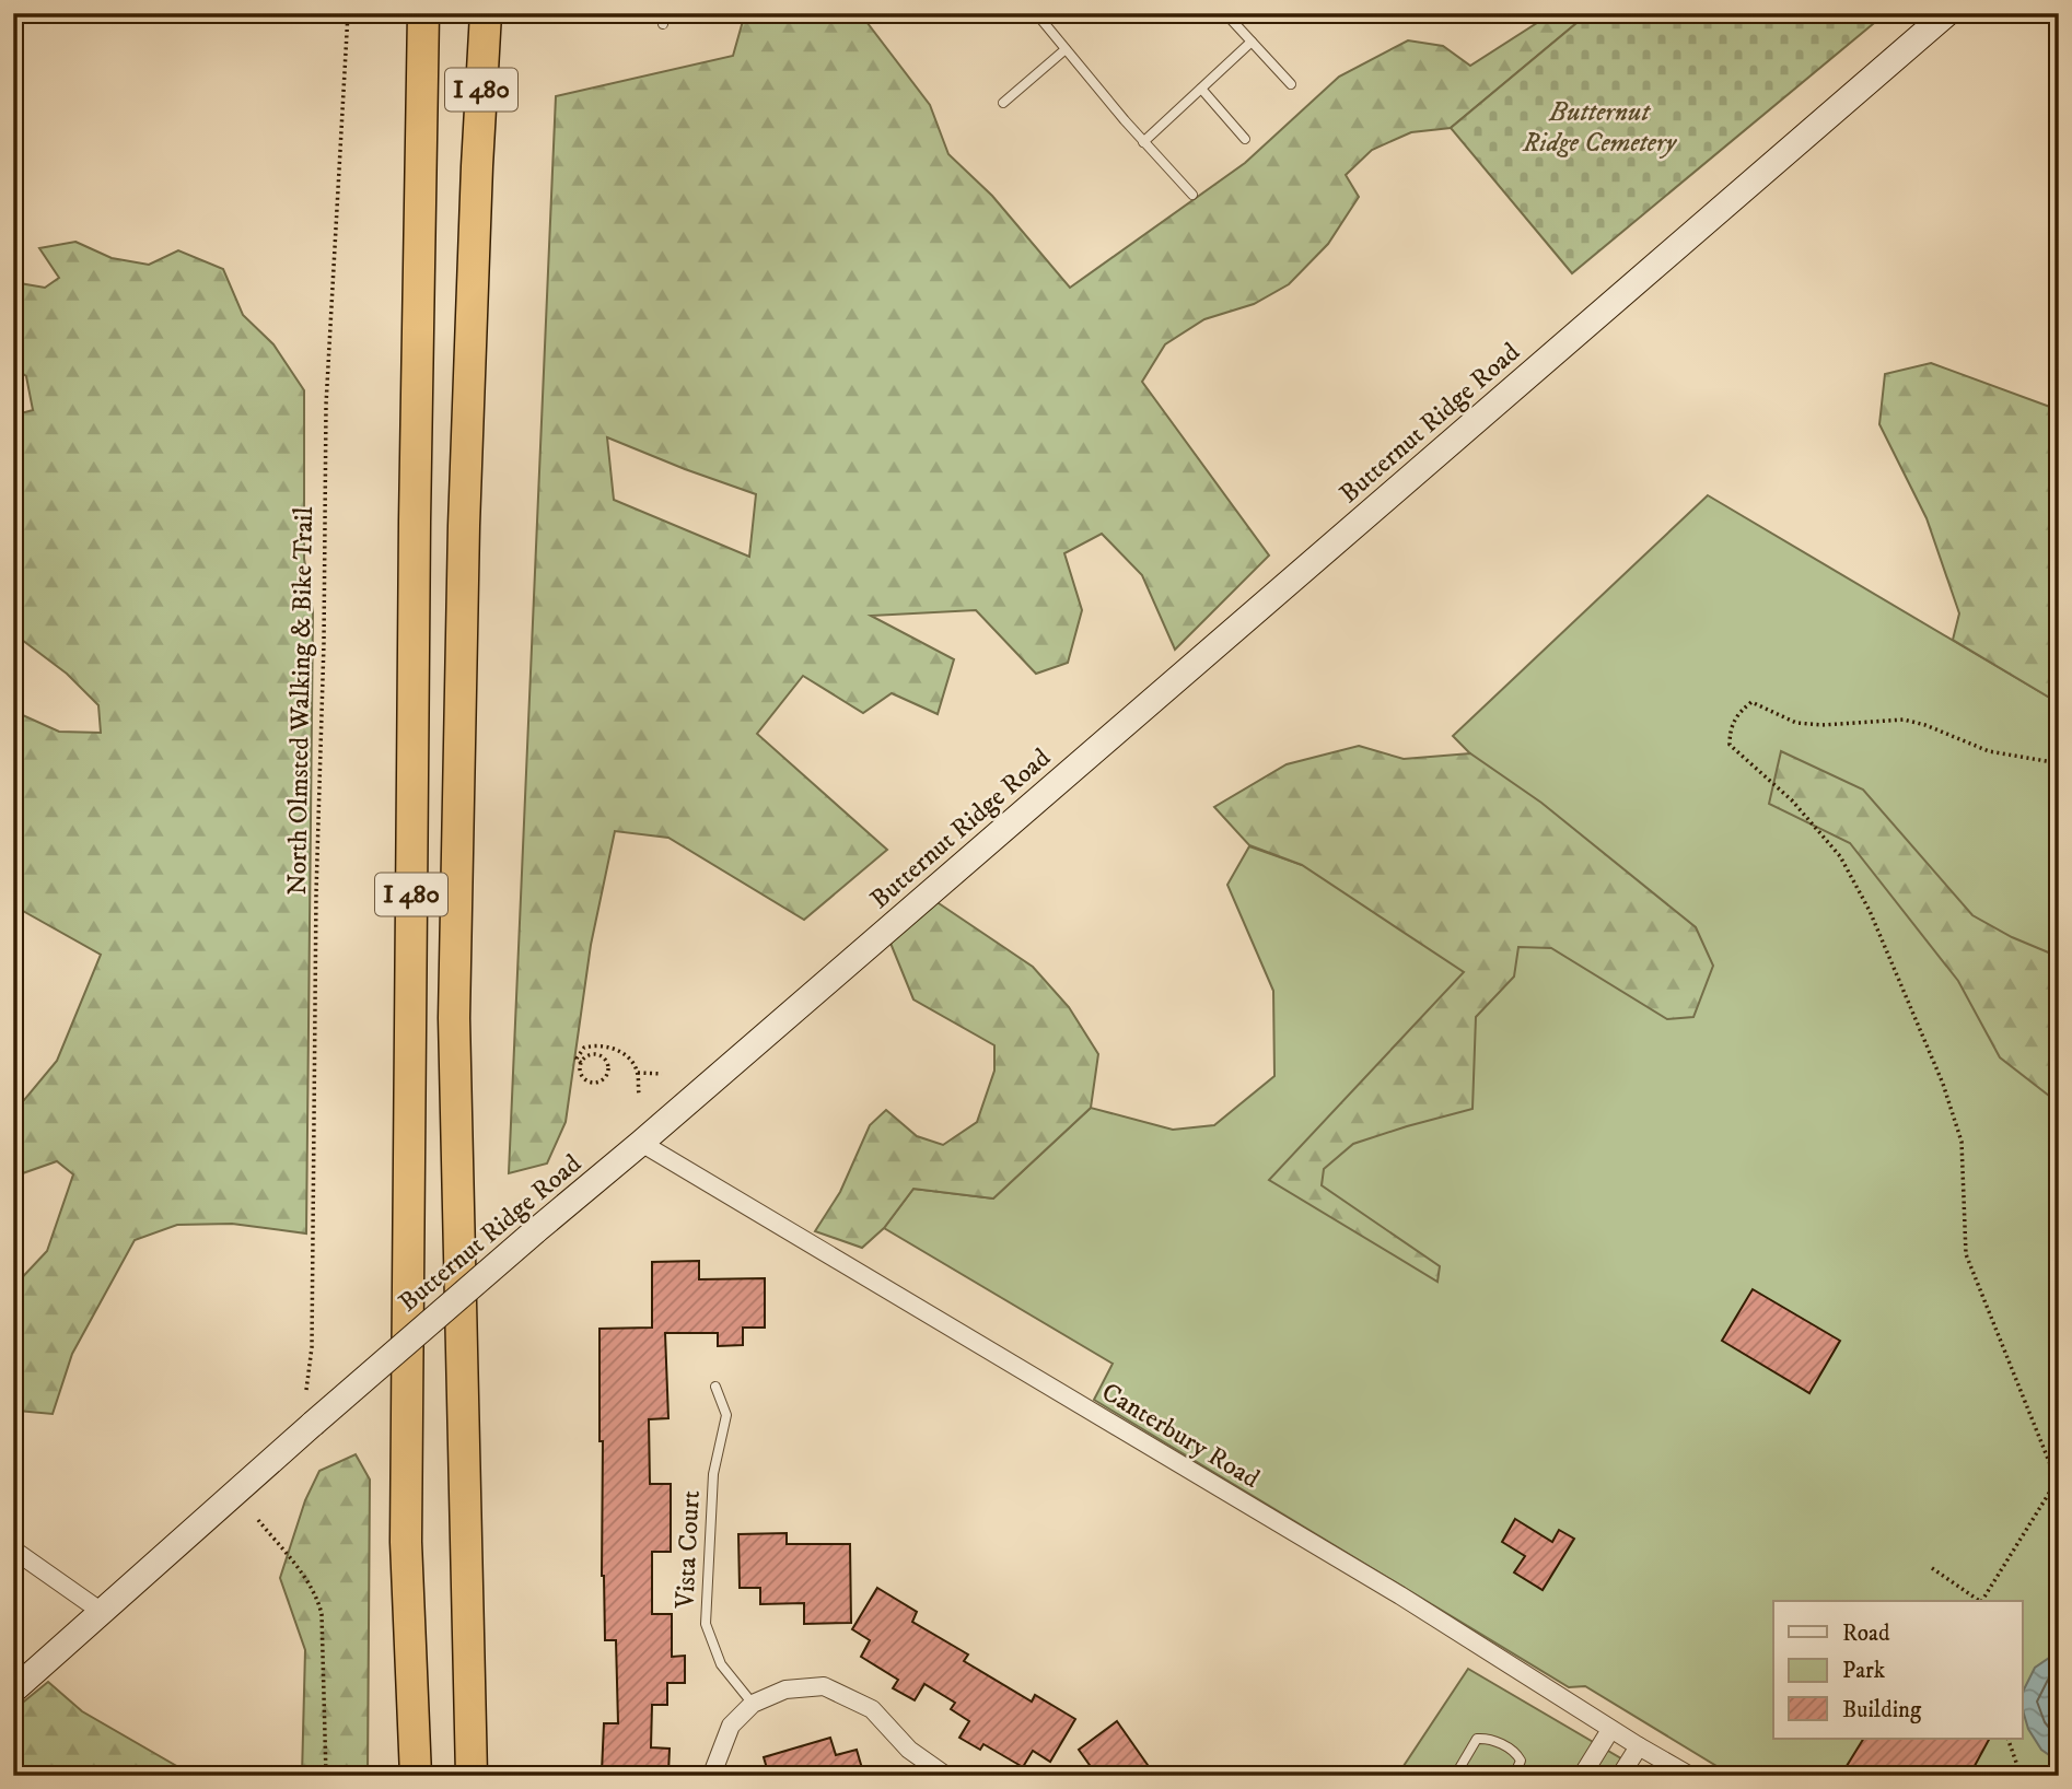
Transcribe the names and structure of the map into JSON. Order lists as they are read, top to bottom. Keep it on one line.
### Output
{"streets":{"highway":["I 480"],"street":["Butternut Ridge Road","Canterbury Road"],"lane":["Vista Court"],"path":["North Olmsted Walking & Bike Trail"]},"crossings":[["Butternut Ridge Road","Canterbury Road"]],"parks":["Butternut Ridge Cemetery"],"legend":["Road","Park","Building"]}
